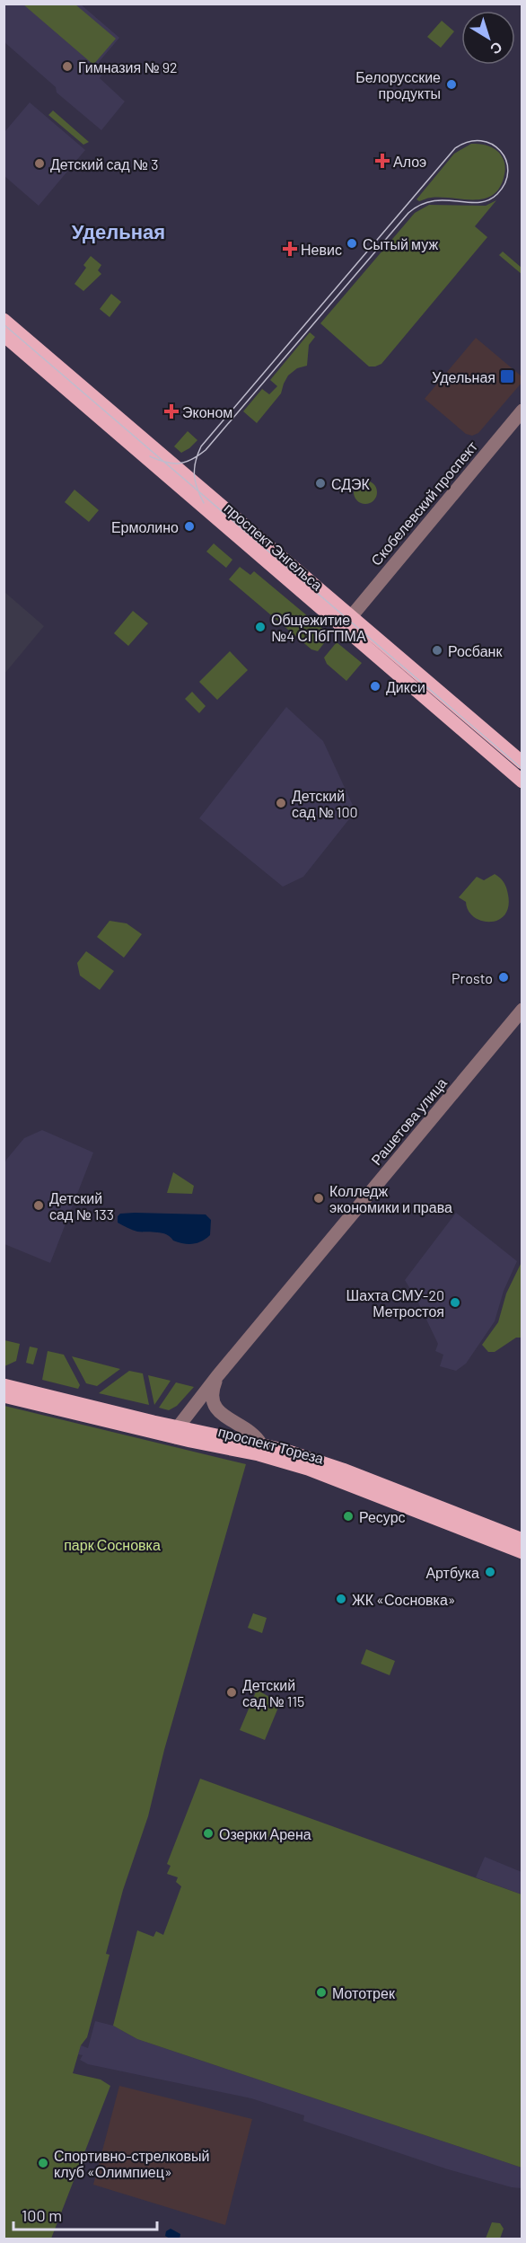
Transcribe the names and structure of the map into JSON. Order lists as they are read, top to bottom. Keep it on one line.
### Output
{"streets":{"main road":["проспект Энгельса","проспект Тореза"],"street":["Скобелевский проспект","Рашетова улица"]},"crossings":[["Скобелевский проспект","проспект Энгельса"],["Рашетова улица","проспект Тореза"]],"districts":["Удельная"],"parks":["парк Сосновка"],"places":{"other":["Гимназия № 92","Белорусские продукты","Детский сад № 3","Сытый муж","СДЭК","Ермолино","Общежитие №4 СПбГПМА","Росбанк","Дикси","Детский сад № 100","Prosto","Колледж экономики и права","Детский сад № 133","Шахта СМУ-20 Метростоя","Ресурс","Артбука","ЖК «Сосновка»","Детский сад № 115","Озерки Арена","Мототрек","Спортивно-стрелковый клуб «Олимпиец»"],"health":["Алоэ","Невис","Эконом"],"transit":["Удельная"]},"scale_bar":"100 m","north":"bottom right"}
